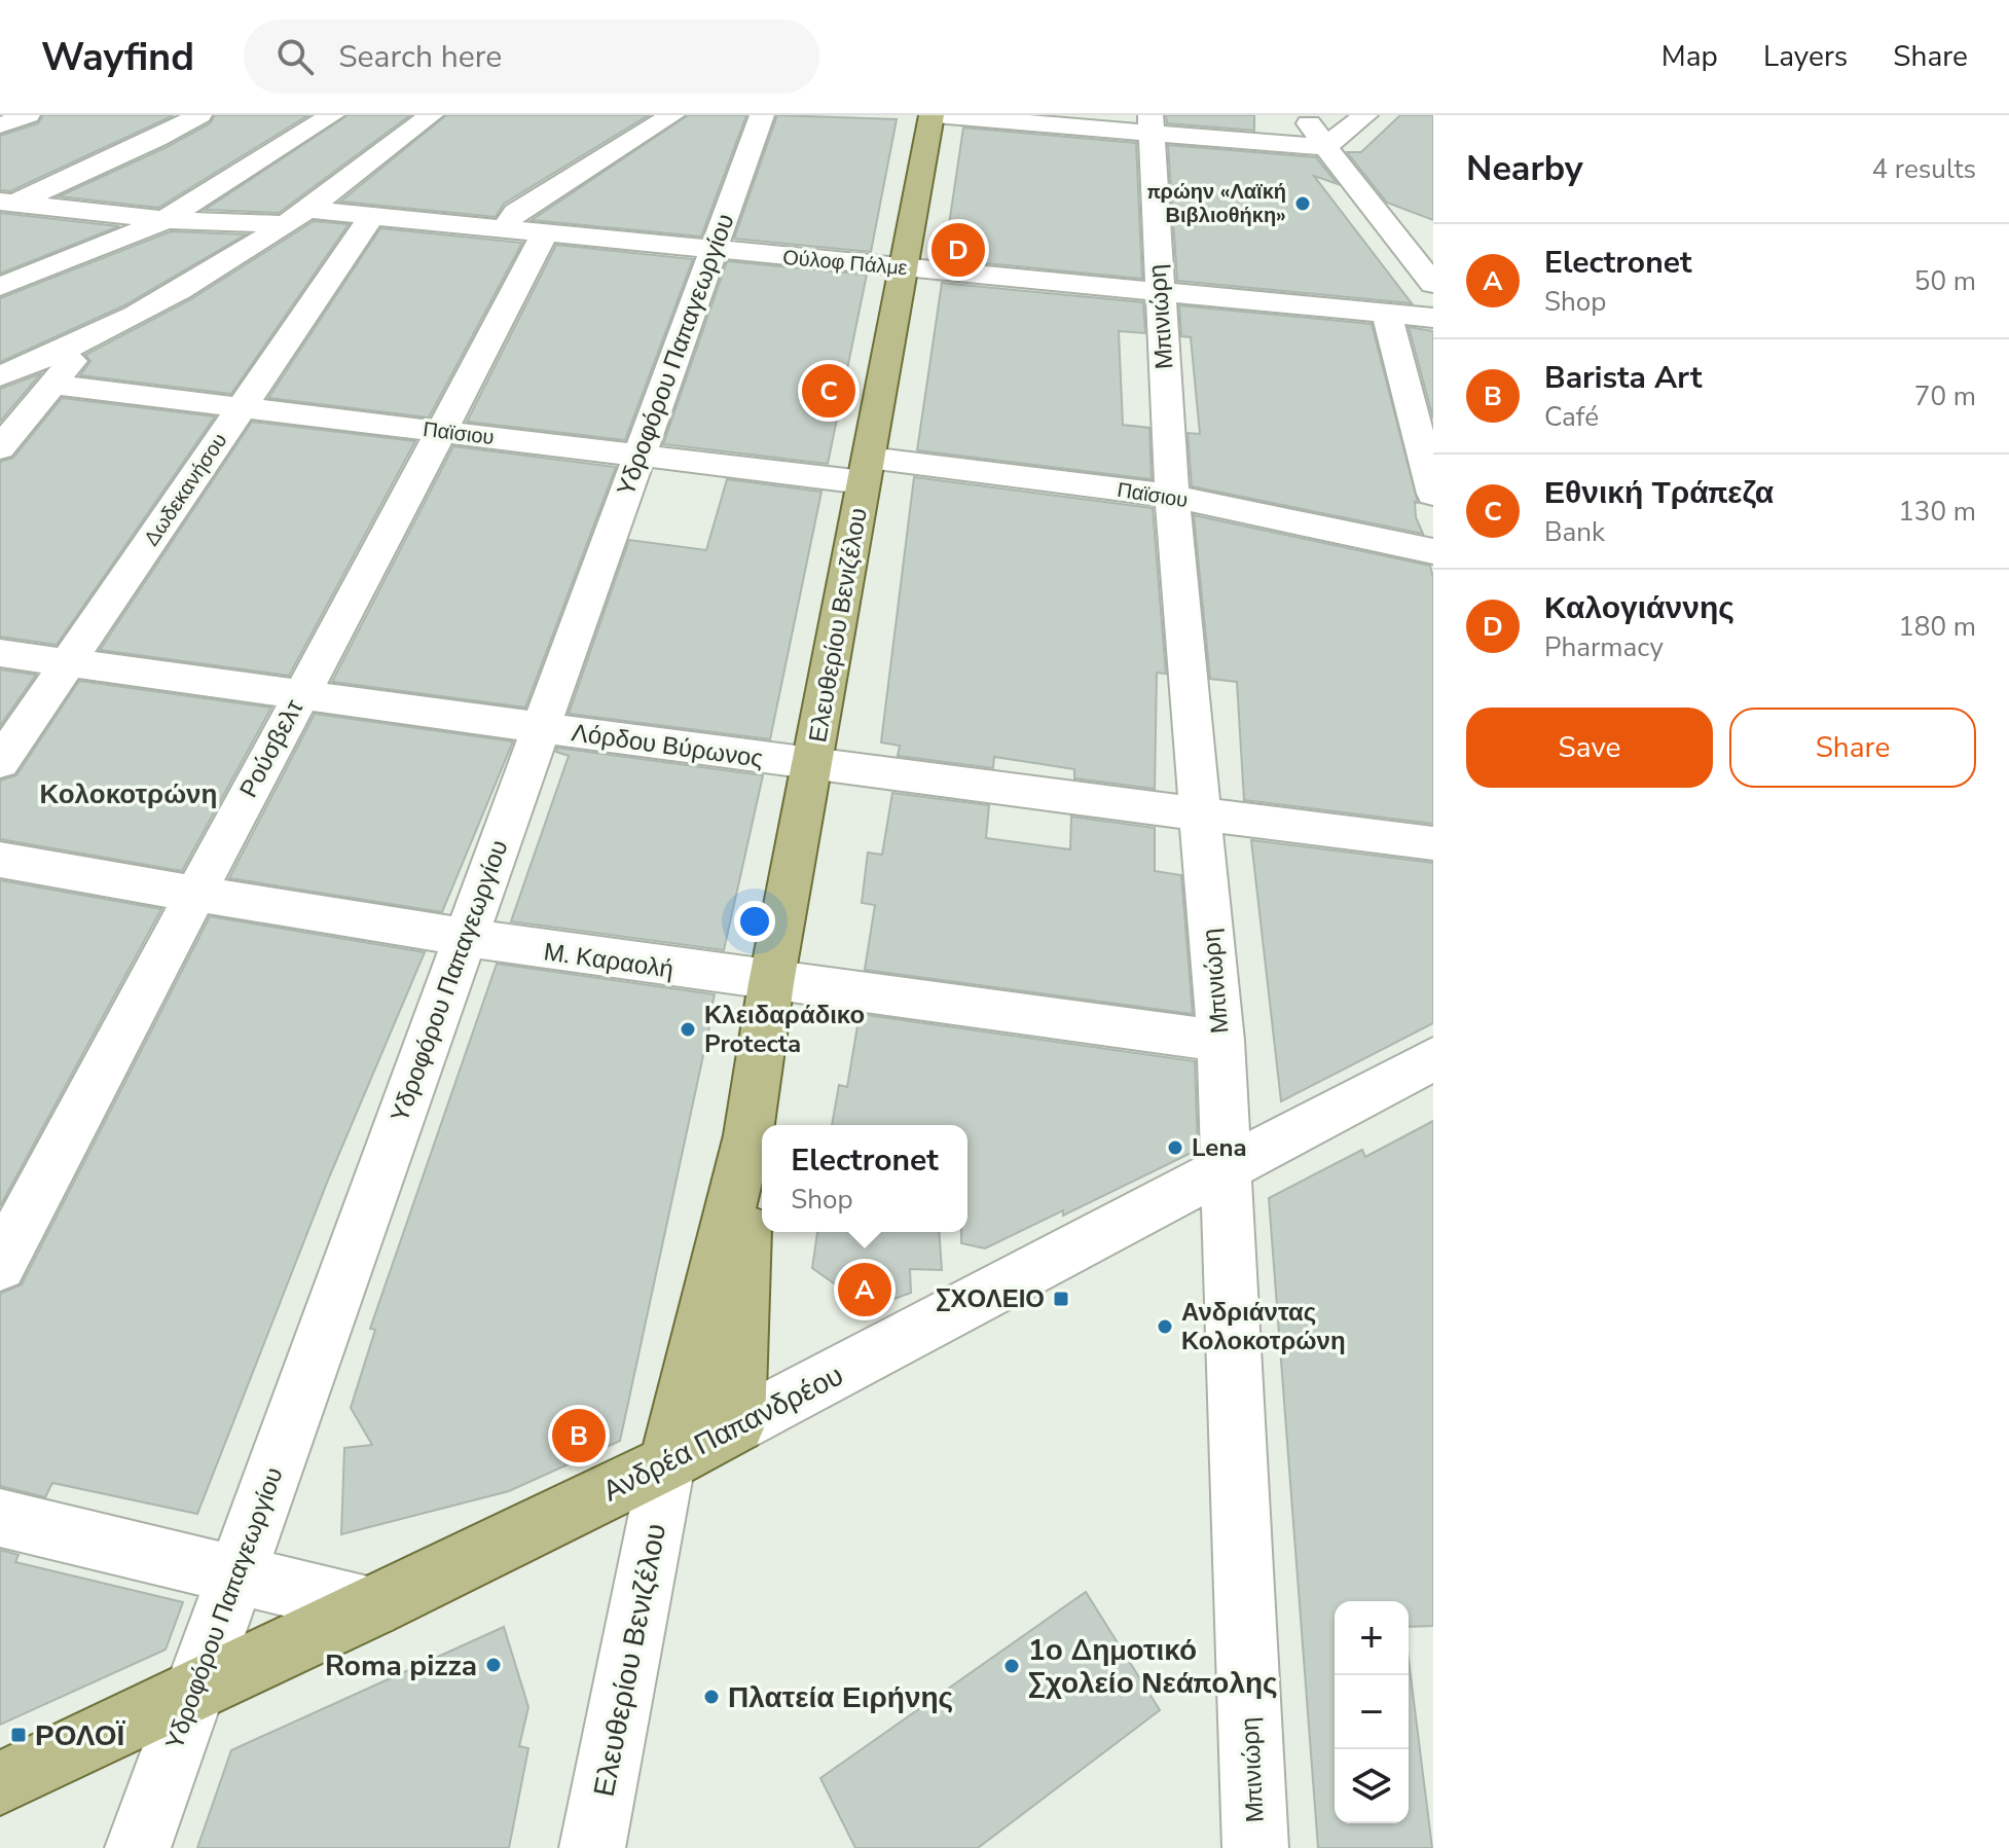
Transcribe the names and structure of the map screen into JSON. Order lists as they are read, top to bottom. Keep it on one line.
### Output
{"streets":{"main road":["Ελευθερίου Βενιζέλου","Ανδρέα Παπανδρέου"],"street":["Ούλοφ Πάλμε","Μπινιώρη","Υδροφόρου Παπαγεωργίου","Παϊσιου","Δωδεκανήσου","Λόρδου Βύρωνος","Ρούσβελτ","Μ. Καραολή"]},"crossings":[["Ούλοφ Πάλμε","Μπινιώρη"],["Ούλοφ Πάλμε","Υδροφόρου Παπαγεωργίου"],["Ούλοφ Πάλμε","Δωδεκανήσου"],["Ούλοφ Πάλμε","Ελευθερίου Βενιζέλου"],["Ούλοφ Πάλμε","Ρούσβελτ"],["Μπινιώρη","Παϊσιου"],["Μπινιώρη","Λόρδου Βύρωνος"],["Μπινιώρη","Μ. Καραολή"],["Μπινιώρη","Ανδρέα Παπανδρέου"],["Υδροφόρου Παπαγεωργίου","Παϊσιου"],["Υδροφόρου Παπαγεωργίου","Λόρδου Βύρωνος"],["Υδροφόρου Παπαγεωργίου","Μ. Καραολή"],["Υδροφόρου Παπαγεωργίου","Ανδρέα Παπανδρέου"],["Παϊσιου","Δωδεκανήσου"],["Παϊσιου","Ελευθερίου Βενιζέλου"],["Παϊσιου","Ρούσβελτ"],["Δωδεκανήσου","Λόρδου Βύρωνος"],["Ελευθερίου Βενιζέλου","Λόρδου Βύρωνος"],["Ελευθερίου Βενιζέλου","Μ. Καραολή"],["Ελευθερίου Βενιζέλου","Ανδρέα Παπανδρέου"],["Λόρδου Βύρωνος","Ρούσβελτ"],["Ρούσβελτ","Μ. Καραολή"]],"districts":["Κολοκοτρώνη"],"places":{"other":["πρώην «Λαϊκή Βιβλιοθήκη»","Κλειδαράδικο Protecta","Lena","Ανδριάντας Κολοκοτρώνη","Roma pizza","1ο Δημοτικό Σχολείο Νεάπολης","Πλατεία Ειρήνης"],"transit":["ΣΧΟΛΕΙΟ","ΡΟΛΟΪ"]},"page":{"header":"Wayfind","search":"Search here","nav":["Map","Layers","Share"],"heading":["Nearby","4 results"],"pins":["D","C","A","B"],"list":[{"mark":"A","name":"Electronet","note":"Shop","value":"50 m"},{"mark":"B","name":"Barista Art","note":"Café","value":"70 m"},{"mark":"C","name":"Εθνική Τράπεζα","note":"Bank","value":"130 m"},{"mark":"D","name":"Καλογιάννης","note":"Pharmacy","value":"180 m"}],"buttons":["Save","Share"],"popup":["Electronet","Shop"],"map_buttons":["+","−"]}}
